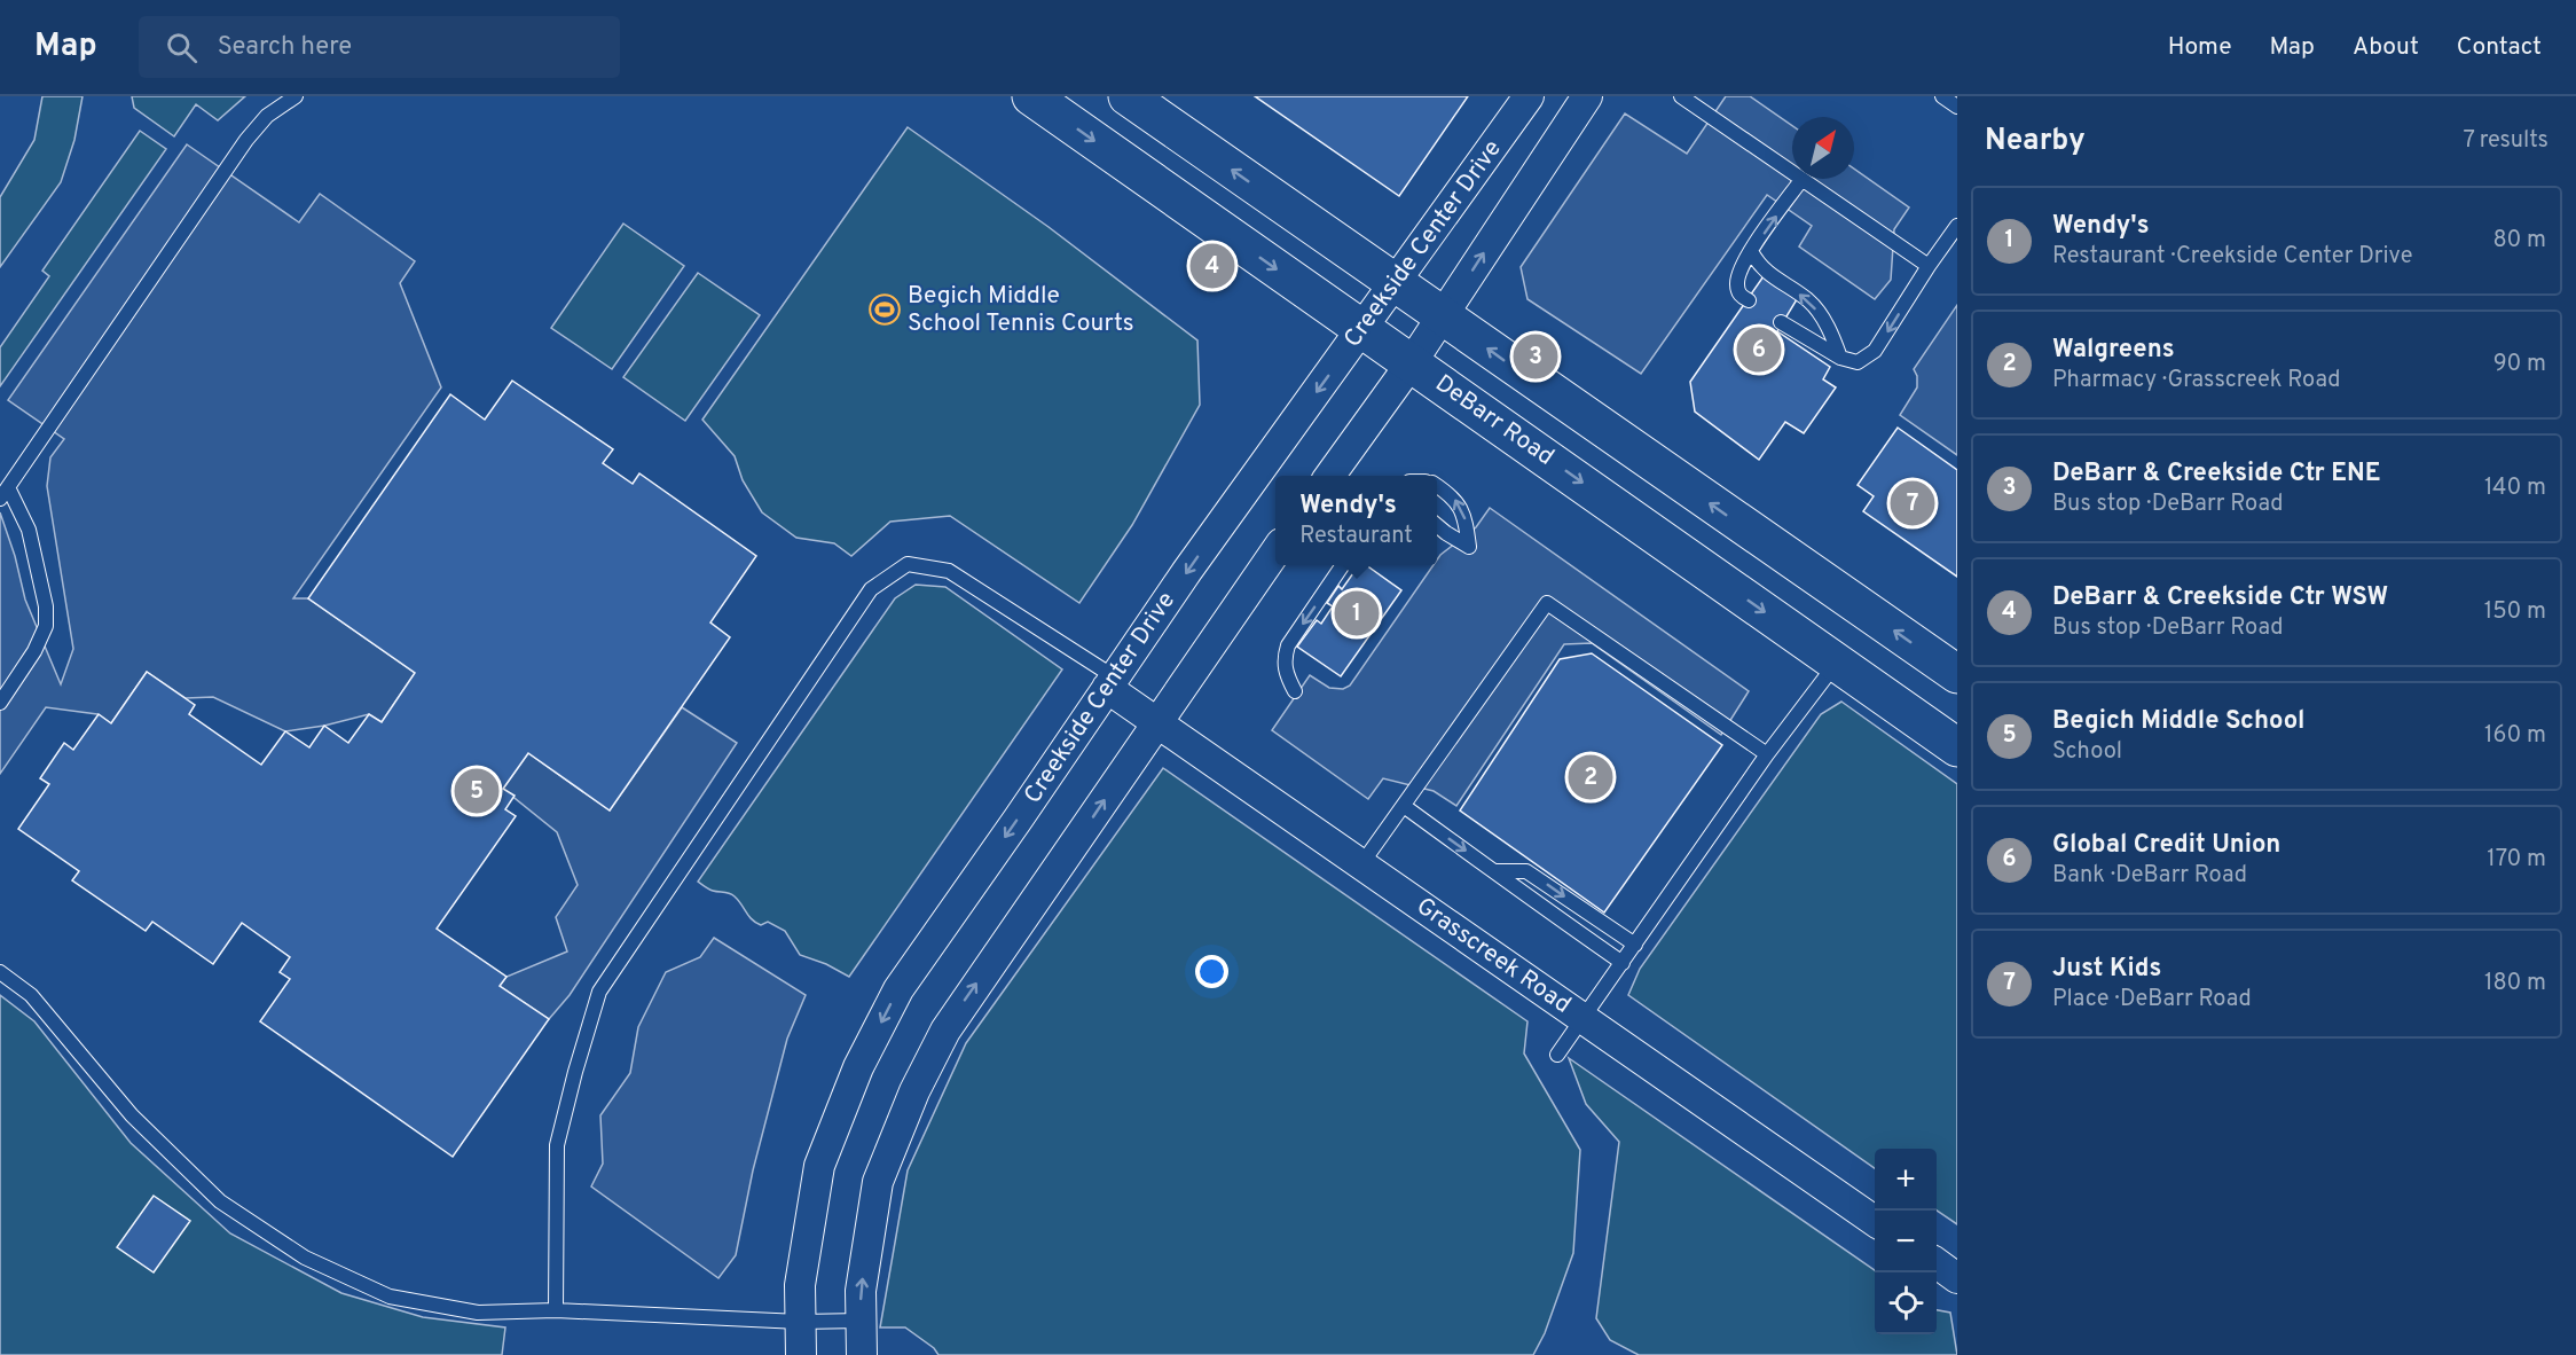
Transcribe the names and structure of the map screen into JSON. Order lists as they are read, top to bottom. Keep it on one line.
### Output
{"streets":{"main road":["DeBarr Road"],"street":["Creekside Center Drive","Grasscreek Road"]},"crossings":[["Creekside Center Drive","DeBarr Road"],["Creekside Center Drive","Grasscreek Road"]],"places":{"sports":["Begich Middle School Tennis Courts"]},"north":"top right","page":{"header":"Map","search":"Search here","nav":["Home","Map","About","Contact"],"heading":["Nearby","7 results"],"list":[{"mark":"1","name":"Wendy's","note":"Restaurant · Creekside Center Drive","value":"80 m"},{"mark":"2","name":"Walgreens","note":"Pharmacy · Grasscreek Road","value":"90 m"},{"mark":"3","name":"DeBarr & Creekside Ctr ENE","note":"Bus stop · DeBarr Road","value":"140 m"},{"mark":"4","name":"DeBarr & Creekside Ctr WSW","note":"Bus stop · DeBarr Road","value":"150 m"},{"mark":"5","name":"Begich Middle School","note":"School","value":"160 m"},{"mark":"6","name":"Global Credit Union","note":"Bank · DeBarr Road","value":"170 m"},{"mark":"7","name":"Just Kids","note":"Place · DeBarr Road","value":"180 m"}],"pins":["4","6","3","7","1","2","5"],"popup":["Wendy's","Restaurant"],"map_buttons":["+","−"]}}
